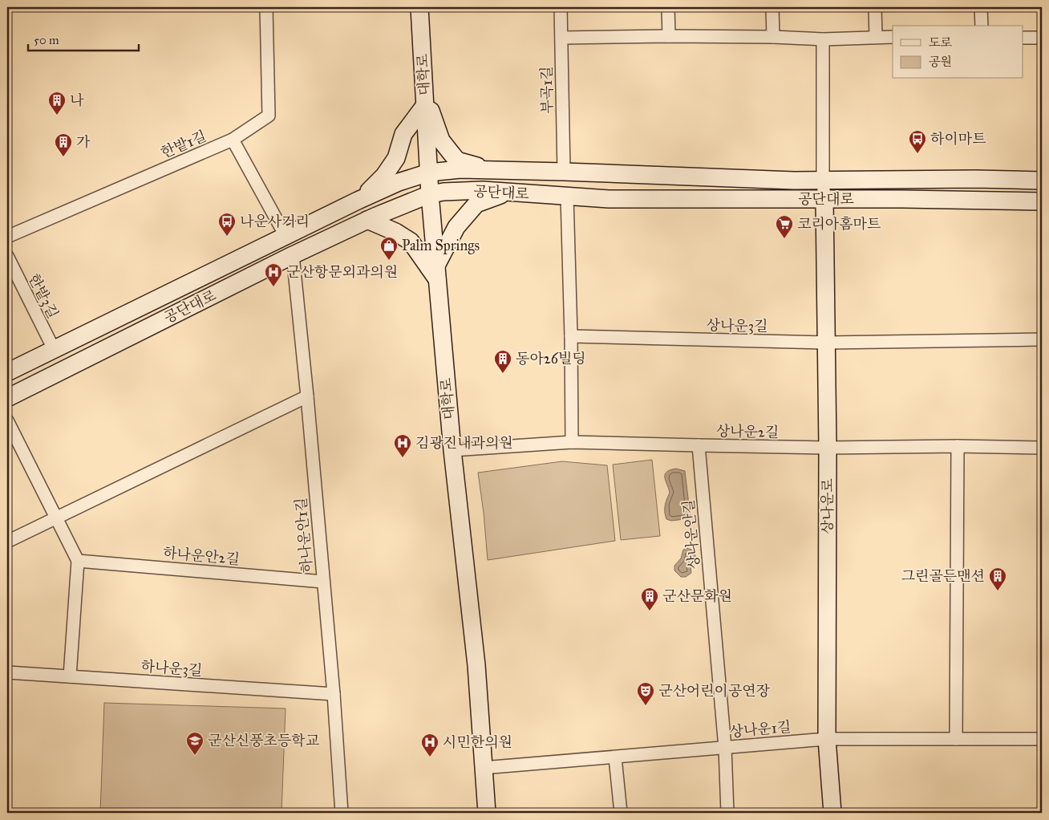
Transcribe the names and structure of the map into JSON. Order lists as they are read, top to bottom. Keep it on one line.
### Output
{"streets":{"street":["대학로","부곡1길","한밭1길","공단대로","한밭3길","상나운3길","상나운2길","상나운로","상나운안길","하나운안1길","하나운안2길","하나운3길","상나운1길"]},"crossings":[["대학로","공단대로"],["대학로","상나운2길"],["대학로","상나운1길"],["부곡1길","공단대로"],["공단대로","한밭3길"],["공단대로","상나운로"],["공단대로","하나운안1길"],["상나운3길","상나운로"],["상나운2길","상나운로"],["상나운2길","상나운안길"],["상나운로","상나운1길"],["상나운안길","상나운1길"],["하나운안1길","하나운안2길"],["하나운안1길","하나운3길"]],"places":{"building":["나","가","동아26빌딩","그린골든맨션","군산문화원"],"bus stop":["하이마트","나운사거리"],"supermarket":["코리아홈마트"],"shop":["Palm Springs"],"hospital":["군산항문외과의원","김광진내과의원","시민한의원"],"theatre":["군산어린이공연장"],"school or university":["군산신풍초등학교"]},"legend":["도로","공원"],"scale_bar":"50 m"}
